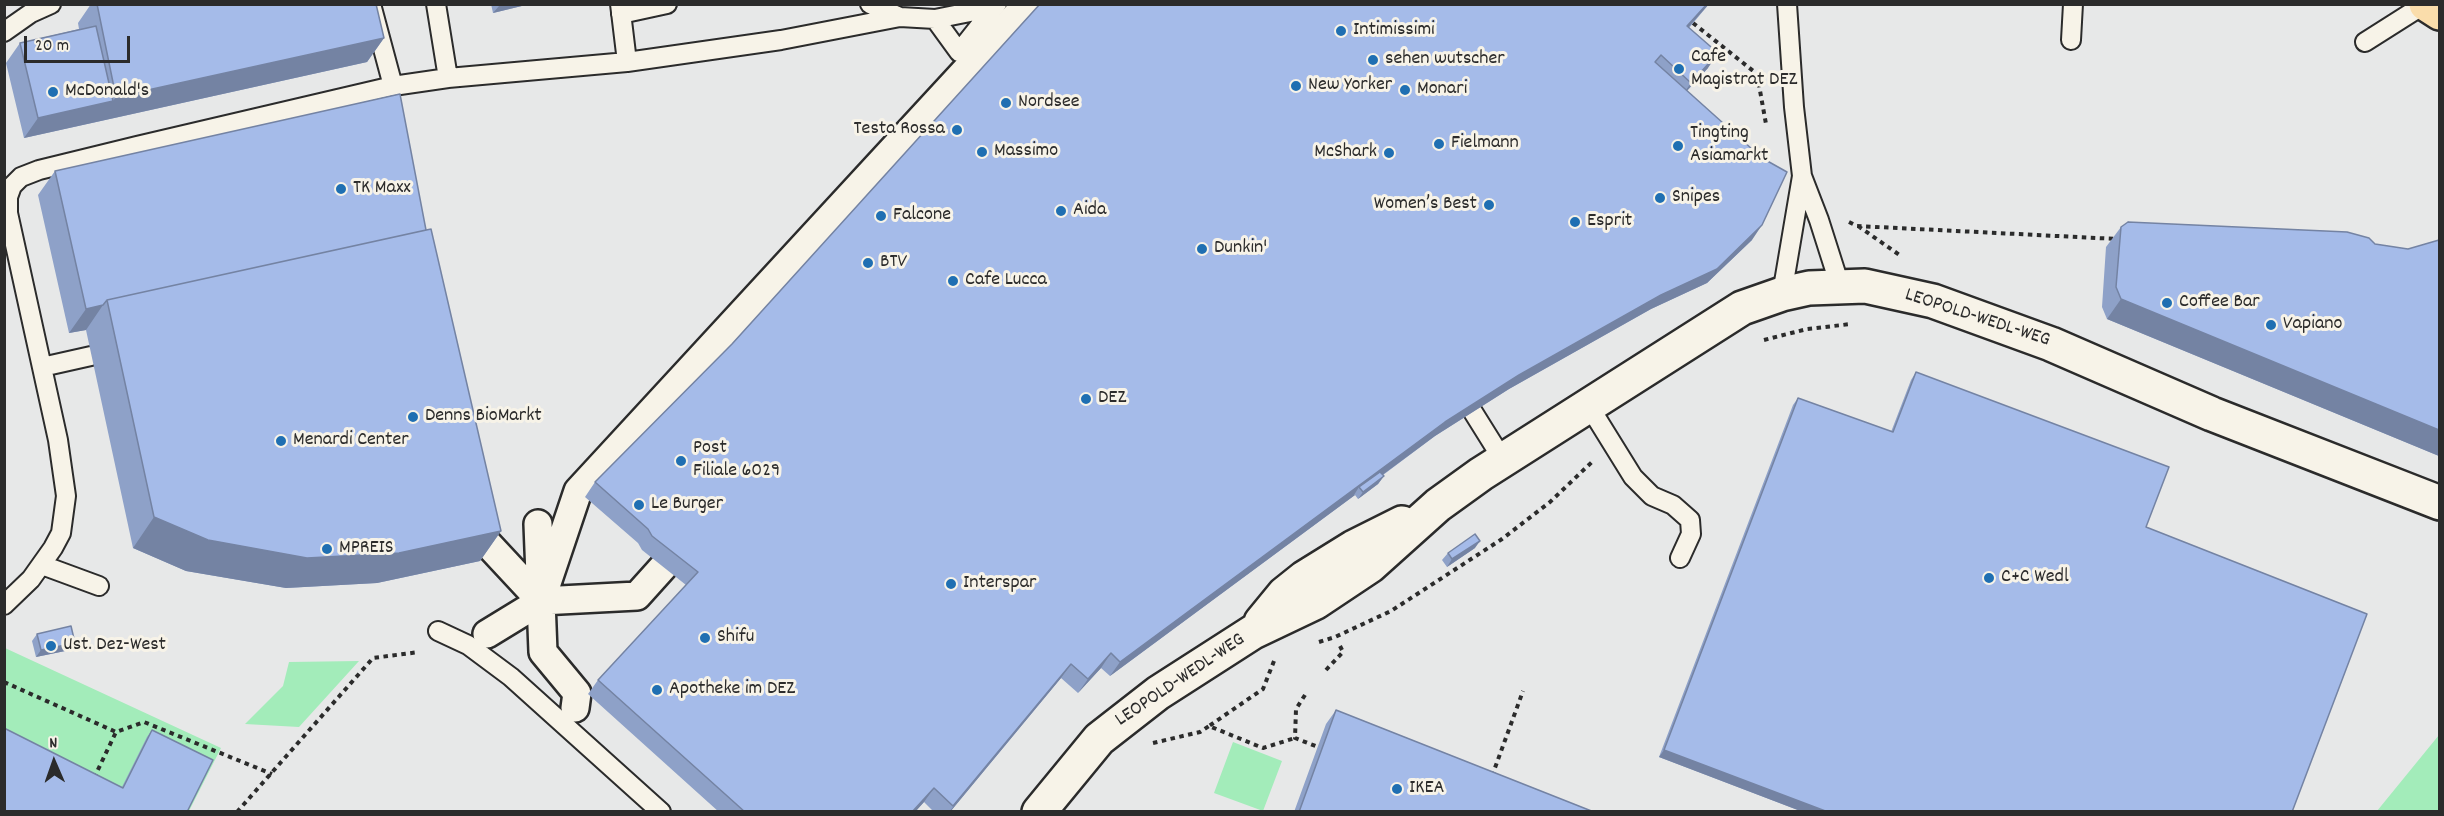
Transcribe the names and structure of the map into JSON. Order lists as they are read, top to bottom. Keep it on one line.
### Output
{"streets":{"street":["LEOPOLD-WEDL-WEG"]},"places":["Intimissimi","sehen wutscher","Cafe Magistrat DEZ","New Yorker","Monari","McDonald's","Nordsee","Testa Rossa","Fielmann","Tingting Asiamarkt","Massimo","McShark","TK Maxx","Snipes","Women’s Best","Aida","Falcone","Esprit","Dunkin'","BTV","Cafe Lucca","Coffee Bar","Vapiano","DEZ","Denns BioMarkt","Menardi Center","Post Filiale 6029","Le Burger","MPREIS","C+C Wedl","Interspar","Shifu","Ust. Dez-West","Apotheke im DEZ","IKEA"],"scale_bar":"20 m","north":"top"}
